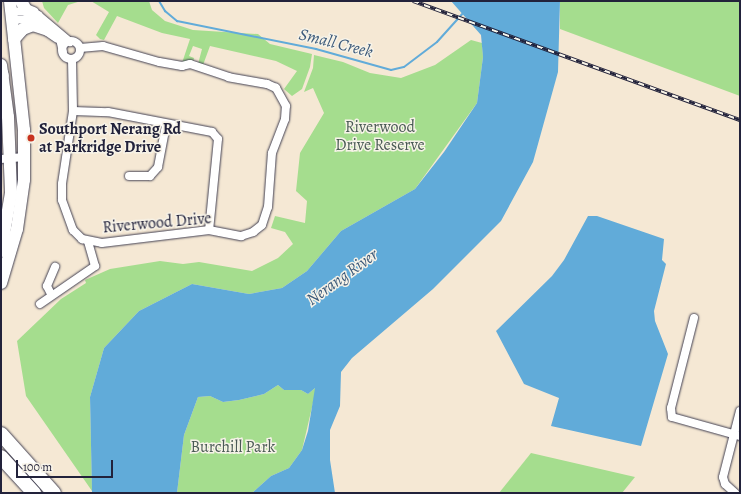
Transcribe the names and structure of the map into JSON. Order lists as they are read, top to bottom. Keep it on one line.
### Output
{"streets":{"street":["Riverwood Drive"]},"water":["Small Creek","Nerang River"],"parks":["Riverwood Drive Reserve","Burchill Park"],"places":["Southport Nerang Rd at Parkridge Drive"],"scale_bar":"100 m"}
